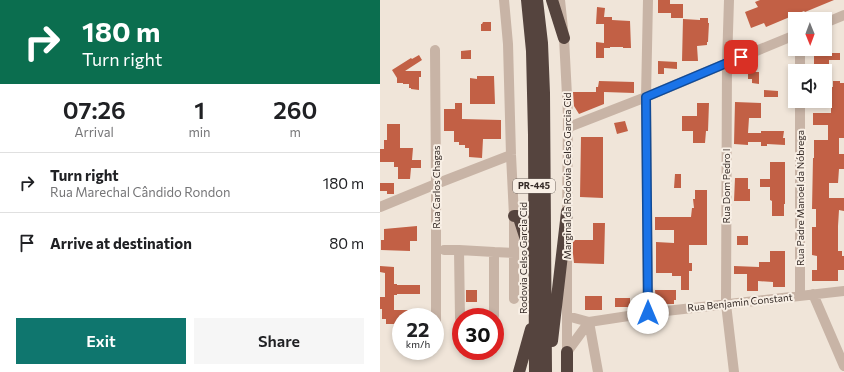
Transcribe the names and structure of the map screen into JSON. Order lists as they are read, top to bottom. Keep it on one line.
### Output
{"streets":{"highway":["PR-445","Rodovia Celso Garcia Cid"],"street":["Marginal da Rodovia Celso Garcia Cid","Rua Dom Pedro I","Rua Carlos Chagas","Rua Padre Manoel da Nóbrega","Rua Benjamin Constant"]},"crossings":[["Marginal da Rodovia Celso Garcia Cid","Rua Benjamin Constant"],["Rua Dom Pedro I","Rua Benjamin Constant"],["Rua Padre Manoel da Nóbrega","Rua Benjamin Constant"]],"north":"bottom","page":{"turn":["180 m","Turn right"],"eta":["07:26","Arrival","1","min","260","m"],"list":[{"name":"Turn right","note":"Rua Marechal Cândido Rondon","value":"180 m"},{"name":"Arrive at destination","value":"80 m"}],"speed":"22 km/h","limit":"30","buttons":["Exit","Share"]}}
